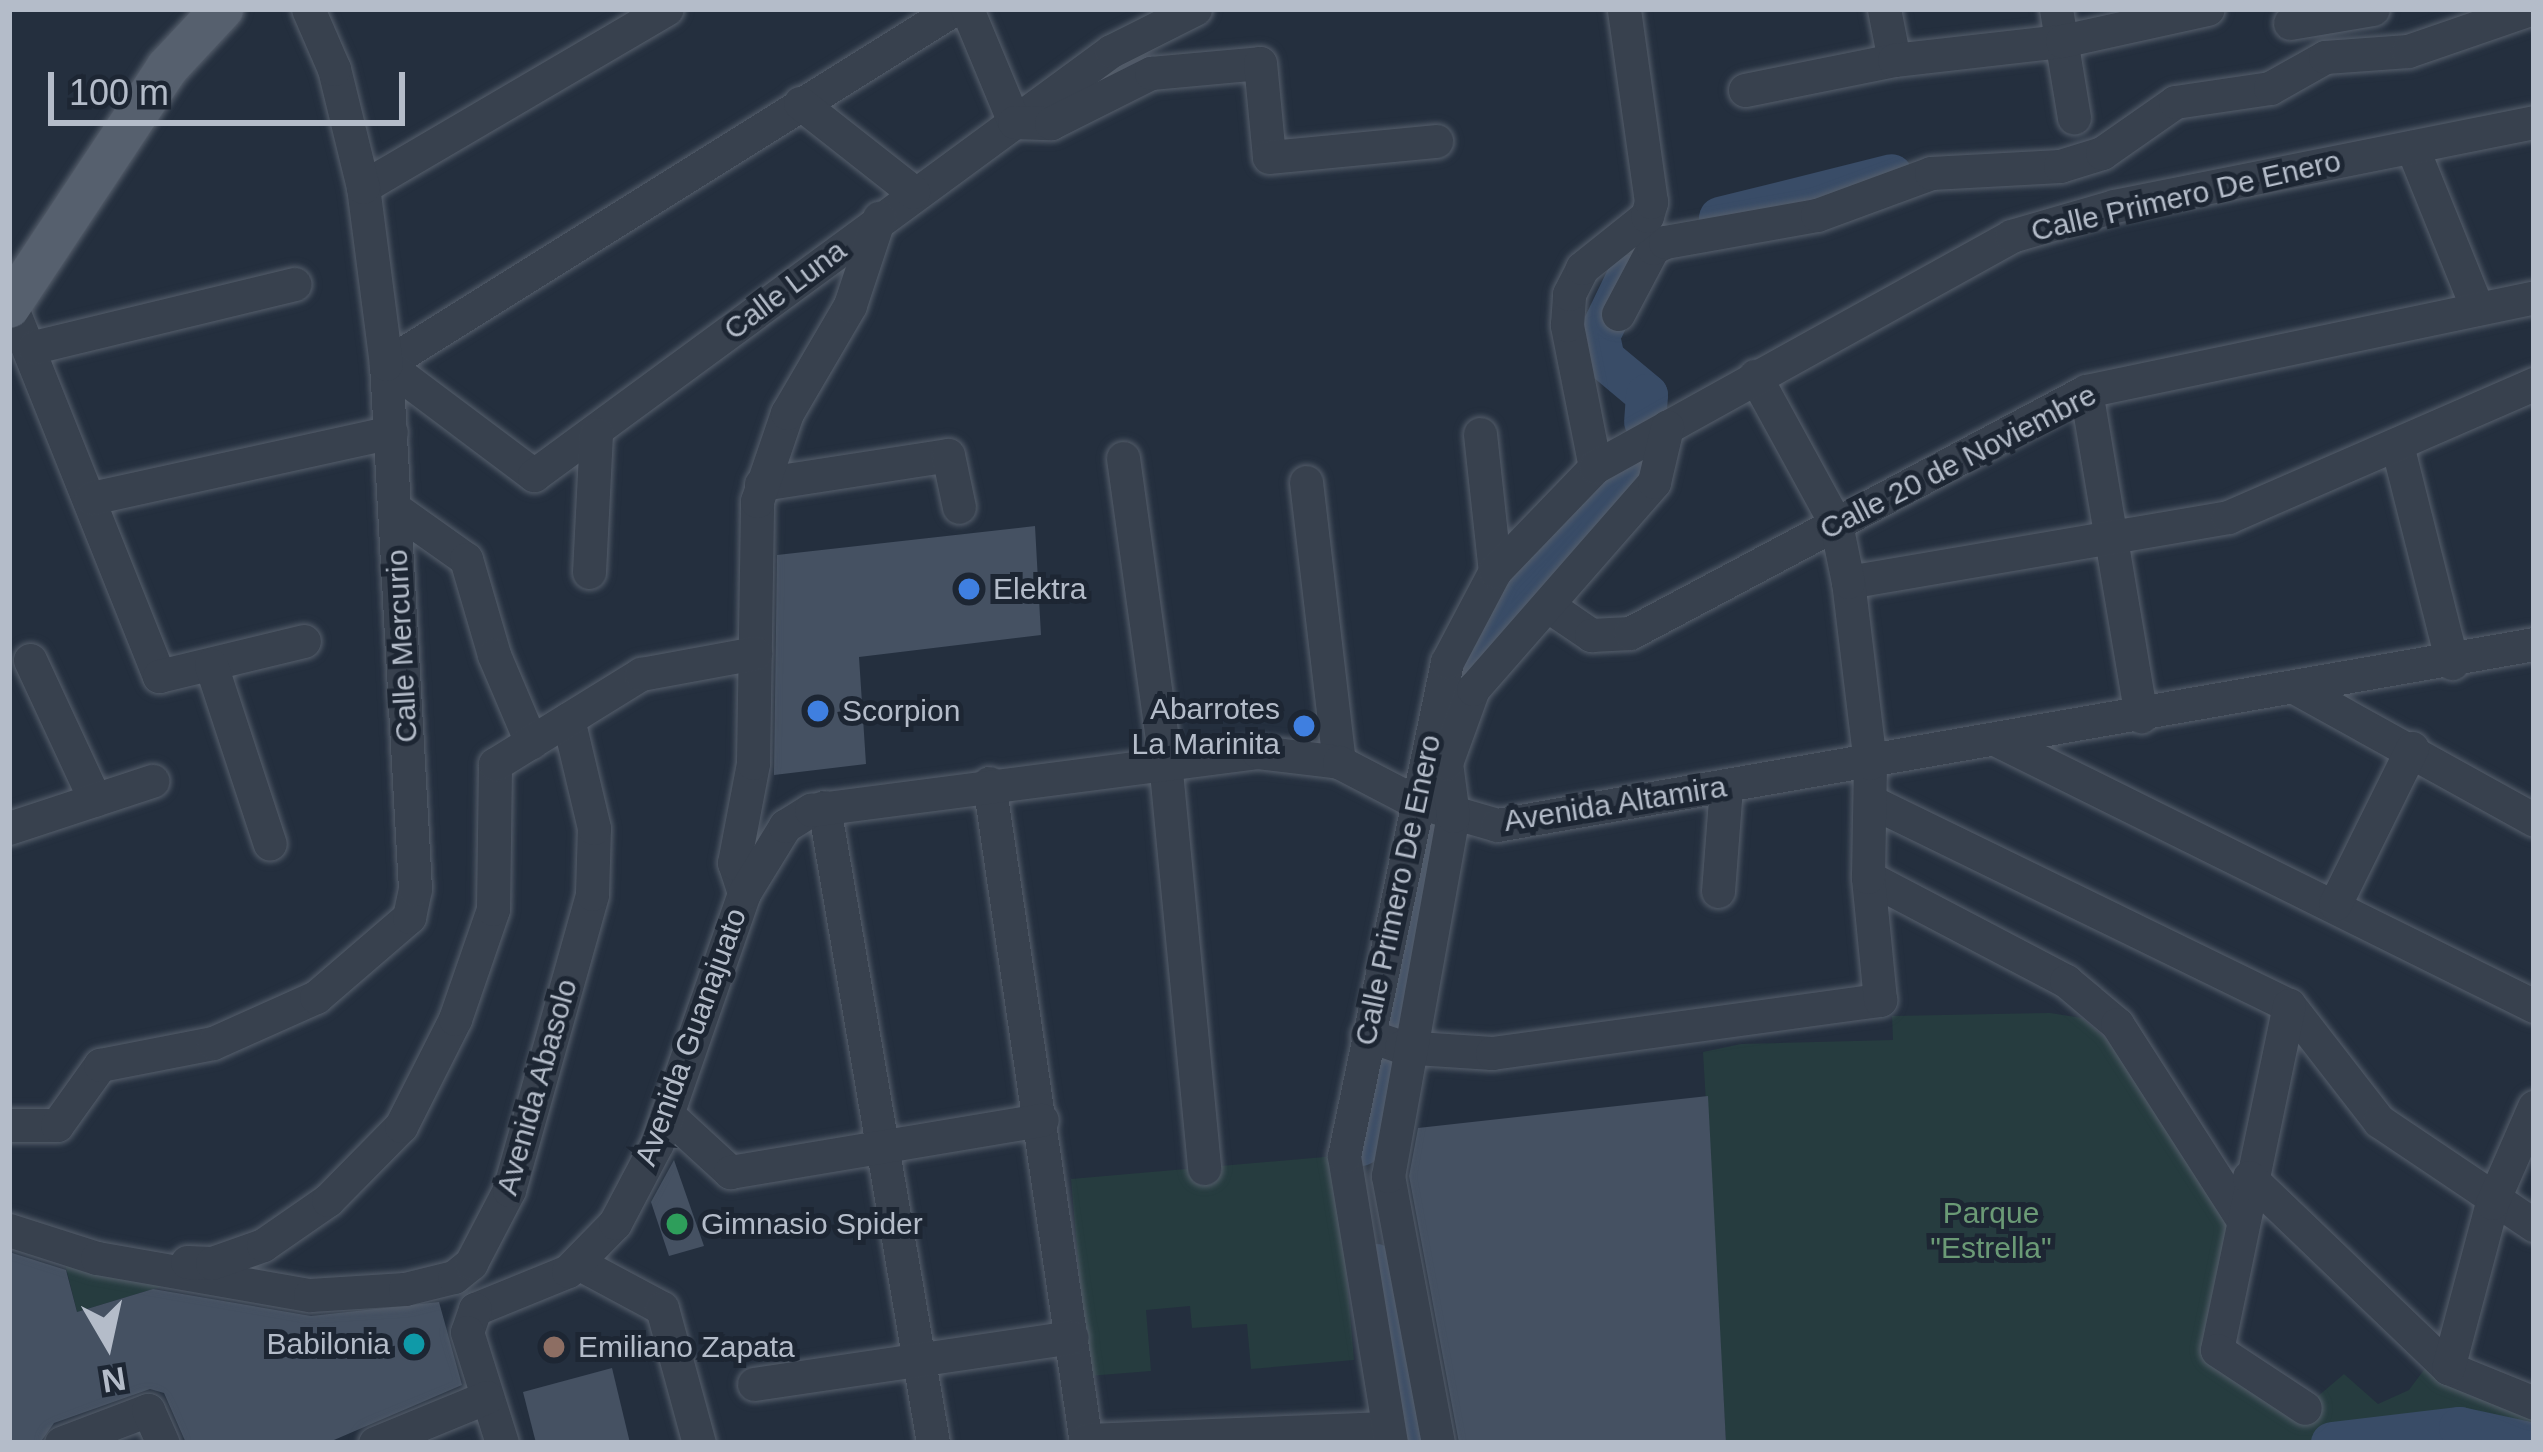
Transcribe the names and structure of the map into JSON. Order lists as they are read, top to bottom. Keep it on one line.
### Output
{"streets":{"street":["Calle Primero De Enero","Calle Luna","Calle 20 de Noviembre","Calle Mercurio","Avenida Altamira","Avenida Guanajuato","Avenida Abasolo"]},"crossings":[["Calle Primero De Enero","Calle 20 de Noviembre"],["Calle Primero De Enero","Avenida Altamira"],["Calle Luna","Calle Mercurio"],["Avenida Altamira","Avenida Guanajuato"]],"parks":["Parque \"Estrella\""],"places":["Elektra","Scorpion","Abarrotes La Marinita","Gimnasio Spider","Babilonia","Emiliano Zapata"],"scale_bar":"100 m","north":"bottom"}
